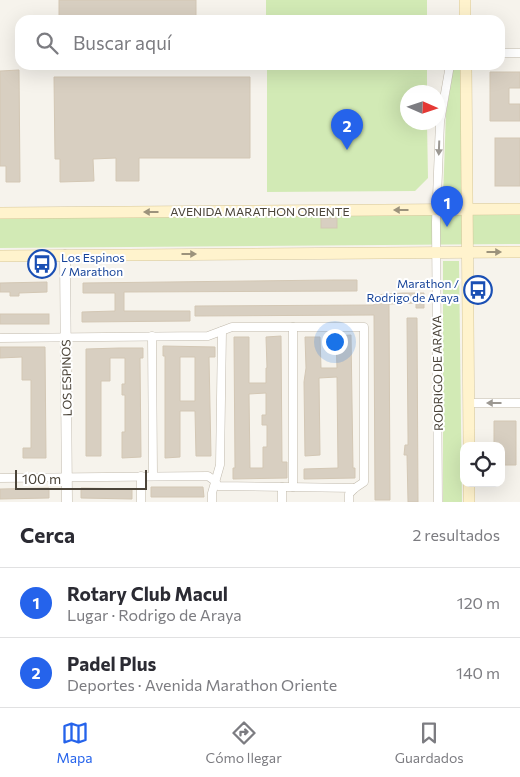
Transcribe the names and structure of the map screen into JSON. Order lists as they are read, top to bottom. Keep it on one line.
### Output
{"streets":{"main road":["AVENIDA MARATHON ORIENTE"],"street":["RODRIGO DE ARAYA","LOS ESPINOS"]},"crossings":[["AVENIDA MARATHON ORIENTE","RODRIGO DE ARAYA"]],"places":{"bus stop":["Los Espinos / Marathon","Marathon / Rodrigo de Araya"]},"scale_bar":"100 m","north":"right","page":{"search":"Buscar aquí","pins":["2","1"],"scale":"100 m","heading":["Cerca","2 resultados"],"list":[{"mark":"1","name":"Rotary Club Macul","note":"Lugar · Rodrigo de Araya","value":"120 m"},{"mark":"2","name":"Padel Plus","note":"Deportes · Avenida Marathon Oriente","value":"140 m"}],"nav":["Mapa","Cómo llegar","Guardados"]}}
